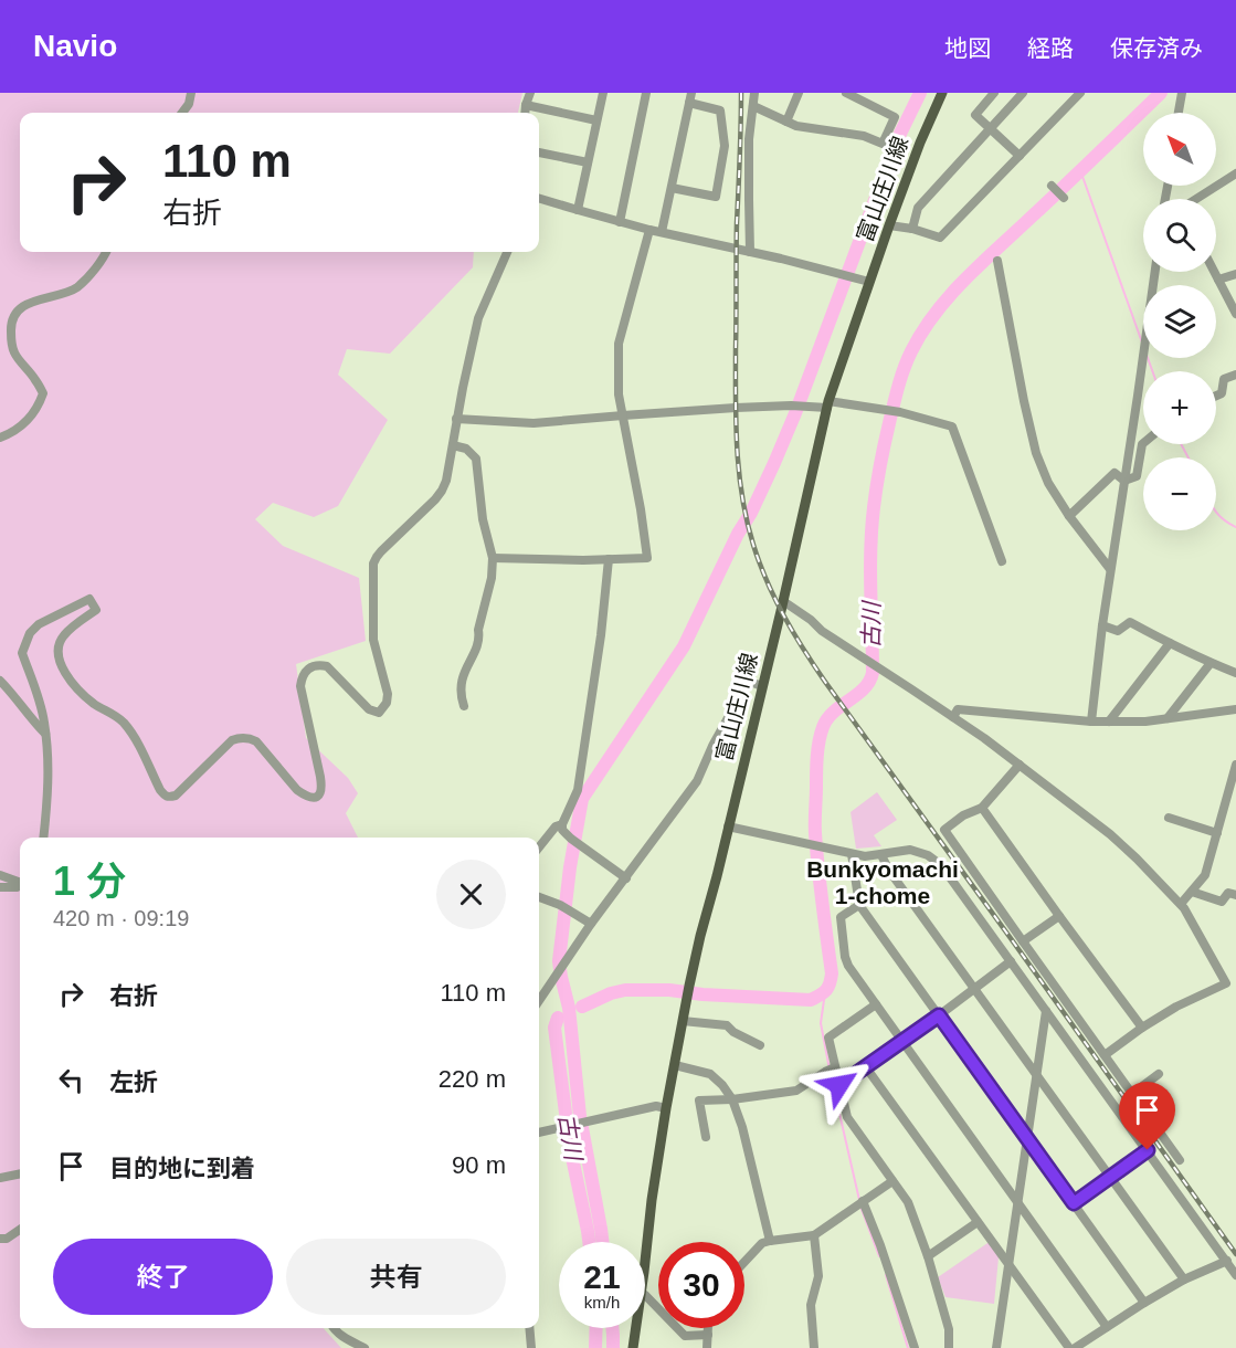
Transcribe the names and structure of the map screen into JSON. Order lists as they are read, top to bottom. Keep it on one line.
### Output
{"streets":{"main road":["富山庄川線"]},"districts":["Bunkyomachi 1-chome"],"water":["古川"],"north":"top left","page":{"header":"Navio","nav":["地図","経路","保存済み"],"map_buttons":["+","−"],"turn":["110 m","右折"],"heading":["1 分","420 m · 09:19"],"list":[{"name":"右折","value":"110 m"},{"name":"左折","value":"220 m"},{"name":"目的地に到着","value":"90 m"}],"buttons":["終了","共有"],"speed":"21 km/h","limit":"30"}}
